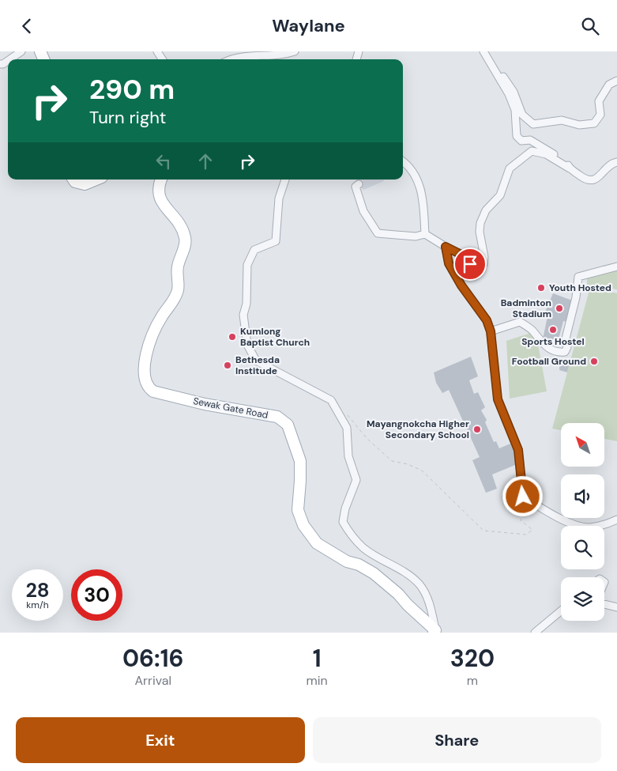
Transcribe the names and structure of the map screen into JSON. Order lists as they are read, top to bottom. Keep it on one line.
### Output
{"streets":{"main road":["Sewak Gate Road"]},"places":["Youth Hosted","Badminton Stadium","Sports Hostel","Kumlong Baptist Church","Football Ground","Bethesda Institude","Mayangnokcha Higher Secondary School"],"north":"top left","page":{"header":"Waylane","turn":["290 m","Turn right"],"speed":"28 km/h","limit":"30","eta":["06:16","Arrival","1","min","320","m"],"buttons":["Exit","Share"]}}
